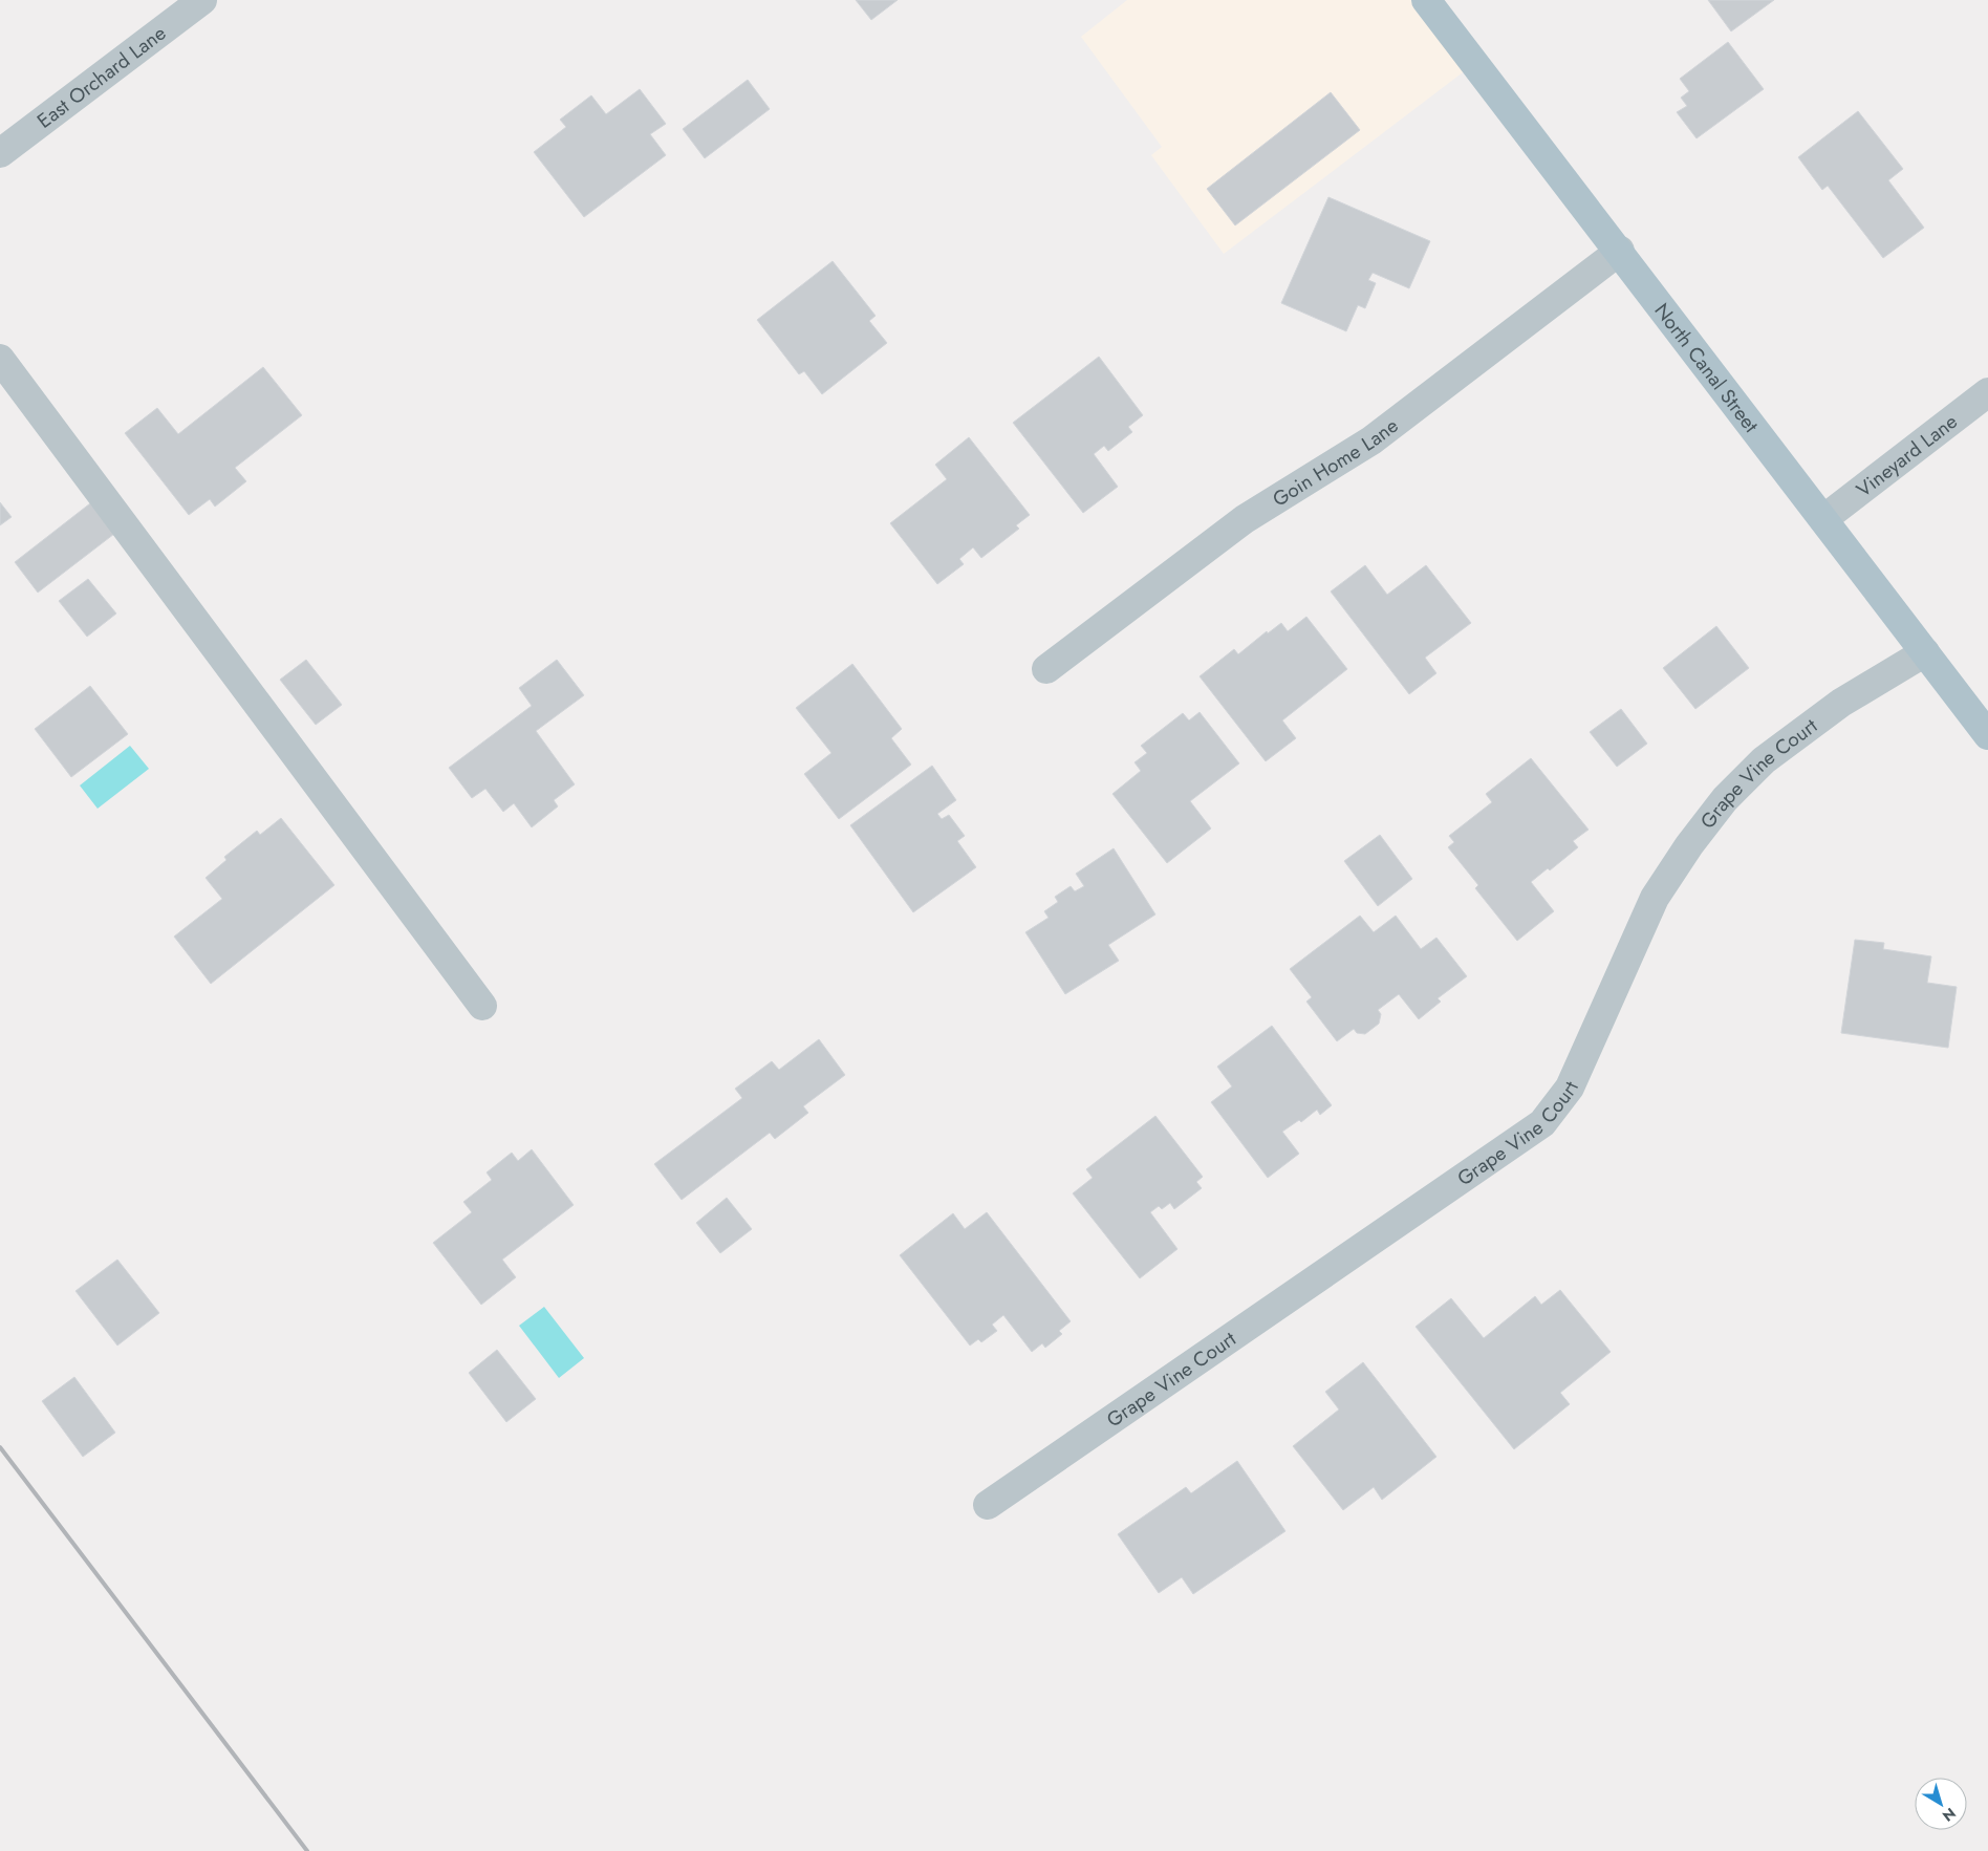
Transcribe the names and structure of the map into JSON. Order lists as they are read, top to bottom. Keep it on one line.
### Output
{"streets":{"main road":["North Canal Street"],"street":["East Orchard Lane","Vineyard Lane","Goin Home Lane","Grape Vine Court"]},"crossings":[["North Canal Street","Vineyard Lane"],["North Canal Street","Goin Home Lane"],["North Canal Street","Grape Vine Court"]],"north":"bottom right"}
